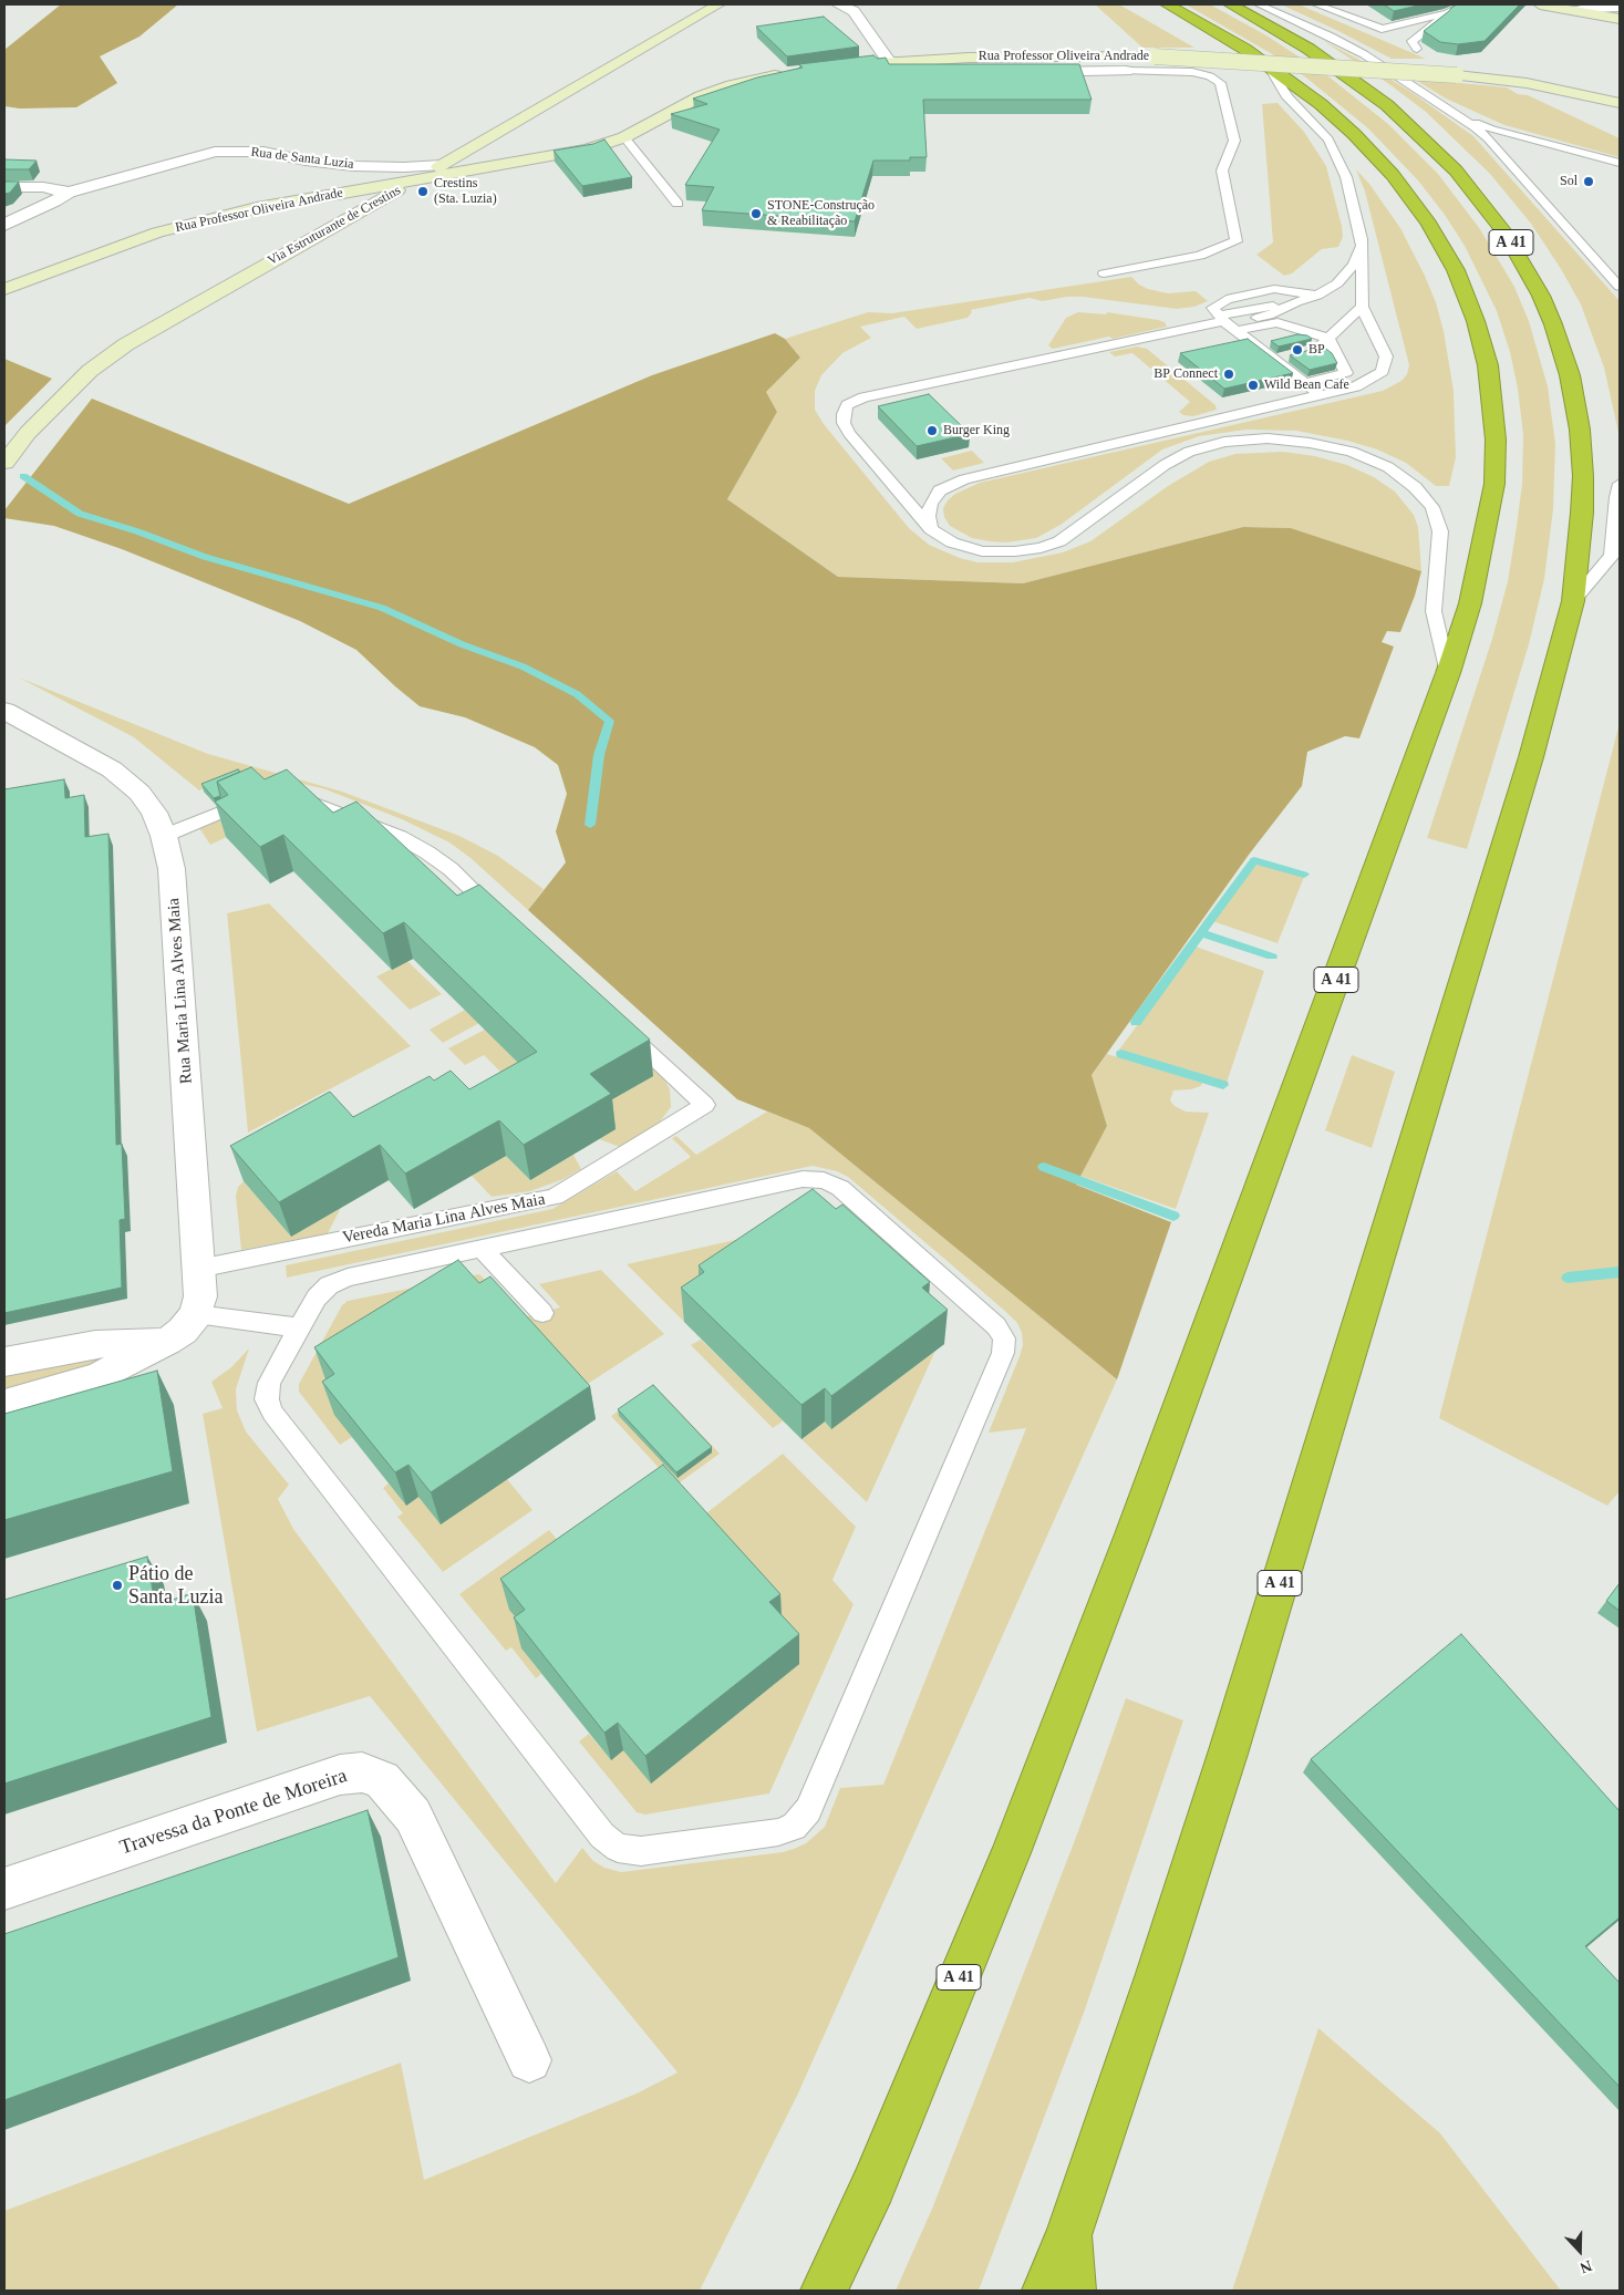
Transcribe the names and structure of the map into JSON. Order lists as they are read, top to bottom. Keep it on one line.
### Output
{"streets":{"highway":["A 41"],"street":["Rua Professor Oliveira Andrade","Rua de Santa Luzia","Via Estruturante de Crestins","Rua Maria Lina Alves Maia","Travessa da Ponte de Moreira"],"lane":["Vereda Maria Lina Alves Maia"]},"crossings":[["Rua Professor Oliveira Andrade","Rua de Santa Luzia"],["Rua Professor Oliveira Andrade","Via Estruturante de Crestins"],["Rua de Santa Luzia","Via Estruturante de Crestins"],["Rua Maria Lina Alves Maia","Vereda Maria Lina Alves Maia"]],"places":["Sol","Crestins (Sta. Luzia)","STONE-Construção & Reabilitação","BP","BP Connect","Wild Bean Cafe","Burger King","Pátio de Santa Luzia"],"north":"bottom"}
